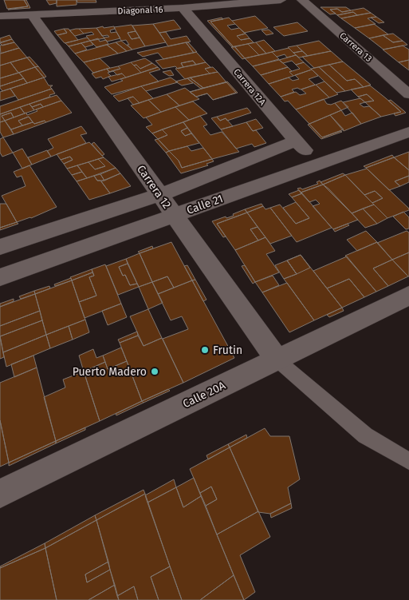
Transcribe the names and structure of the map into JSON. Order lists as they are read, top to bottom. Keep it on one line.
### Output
{"streets":{"street":["Diagonal 16","Carrera 13","Carrera 12A","Carrera 12","Calle 21","Calle 20A"]},"crossings":[["Diagonal 16","Carrera 12A"],["Diagonal 16","Carrera 12"],["Carrera 12A","Calle 21"],["Carrera 12","Calle 21"],["Carrera 12","Calle 20A"]],"places":["Frutin","Puerto Madero"]}
